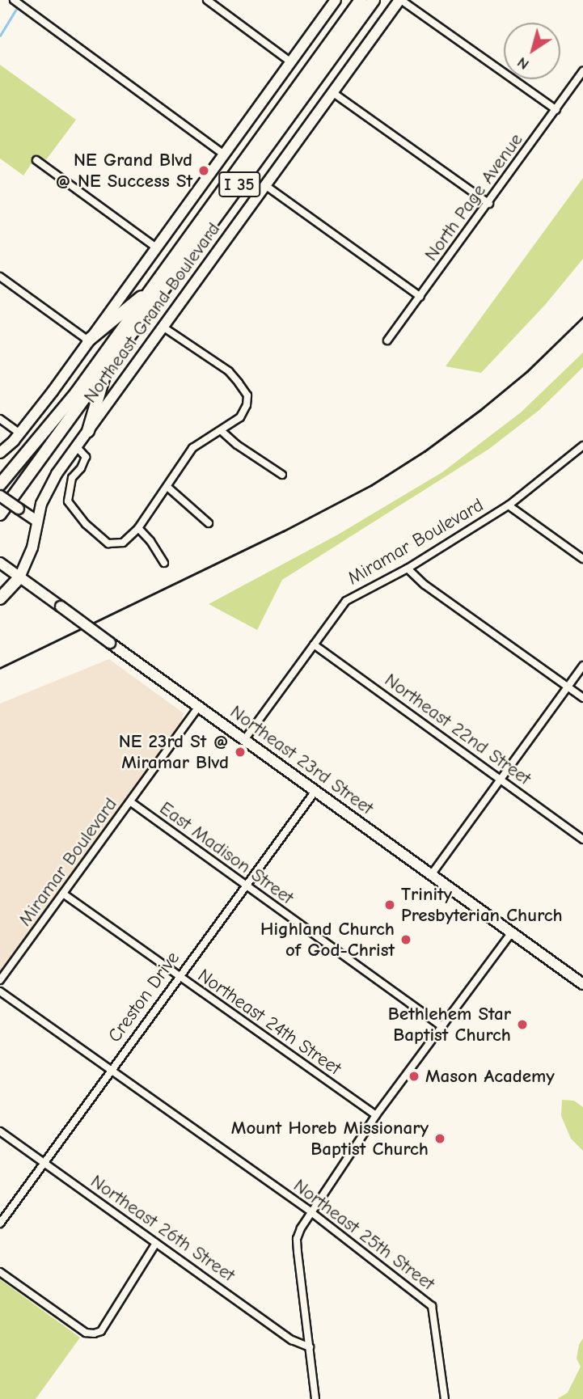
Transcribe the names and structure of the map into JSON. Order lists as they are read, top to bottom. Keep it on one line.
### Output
{"streets":{"highway":["I 35"],"main road":["Northeast Grand Boulevard","Northeast 23rd Street"],"street":["North Page Avenue","Miramar Boulevard","Northeast 22nd Street","East Madison Street","Creston Drive","Northeast 24th Street","Northeast 26th Street","Northeast 25th Street"]},"crossings":[["Northeast Grand Boulevard","Northeast 23rd Street"],["Miramar Boulevard","Northeast 22nd Street"],["Miramar Boulevard","Northeast 23rd Street"],["Miramar Boulevard","East Madison Street"],["Miramar Boulevard","Northeast 24th Street"],["Northeast 23rd Street","Creston Drive"],["East Madison Street","Creston Drive"],["Creston Drive","Northeast 24th Street"],["Creston Drive","Northeast 26th Street"],["Creston Drive","Northeast 25th Street"]],"places":["NE Grand Blvd @ NE Success St","NE 23rd St @ Miramar Blvd","Trinity Presbyterian Church","Highland Church of God-Christ","Bethlehem Star Baptist Church","Mason Academy","Mount Horeb Missionary Baptist Church"],"north":"bottom left"}
